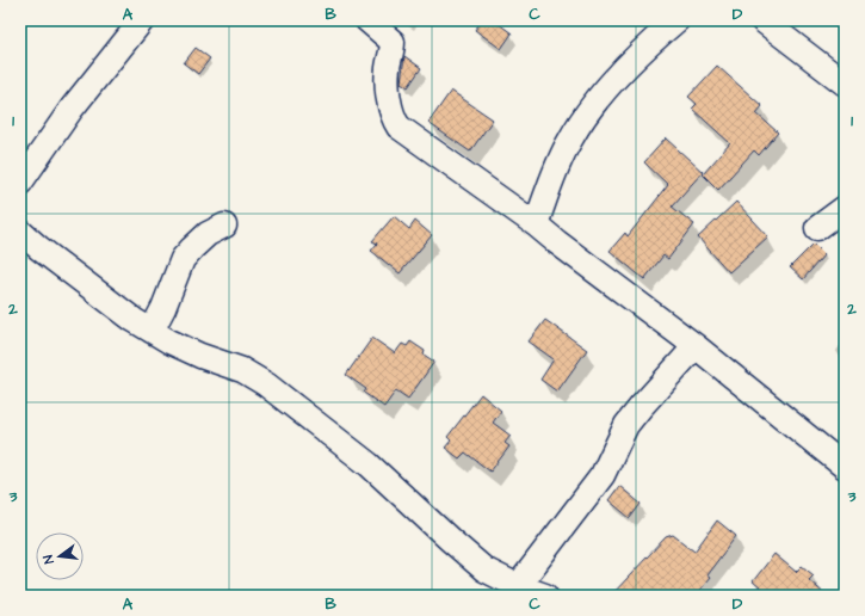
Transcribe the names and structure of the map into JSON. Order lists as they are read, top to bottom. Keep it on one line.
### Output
{"north":"left","grid":{"columns":["A","B","C","D"],"rows":["1","2","3"]}}
